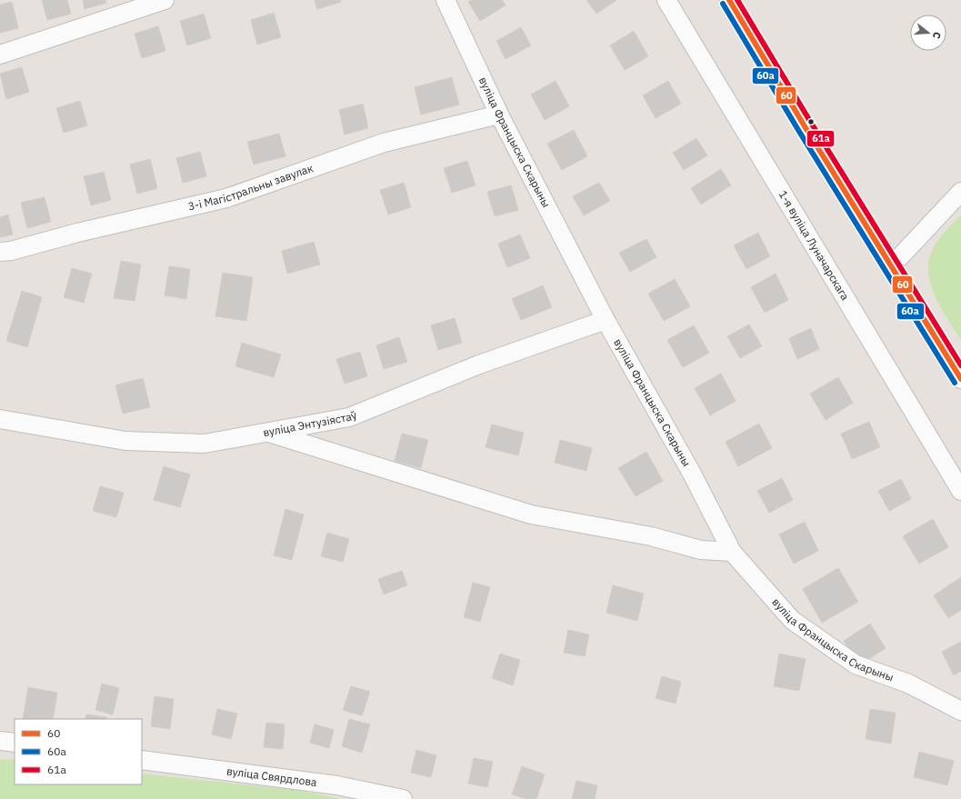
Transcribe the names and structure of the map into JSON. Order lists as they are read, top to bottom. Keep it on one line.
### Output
{"streets":{"street":["вуліца Францыска Скарыны","3-і Магістральны завулак","1-я вуліца Луначарскага","вуліца Энтузіястаў","вуліца Свярдлова"]},"crossings":[["вуліца Францыска Скарыны","3-і Магістральны завулак"],["вуліца Францыска Скарыны","вуліца Энтузіястаў"]],"lines":["transit line 60","transit line 61а","transit line 60а"],"legend":["60","60а","61а"],"north":"right"}
